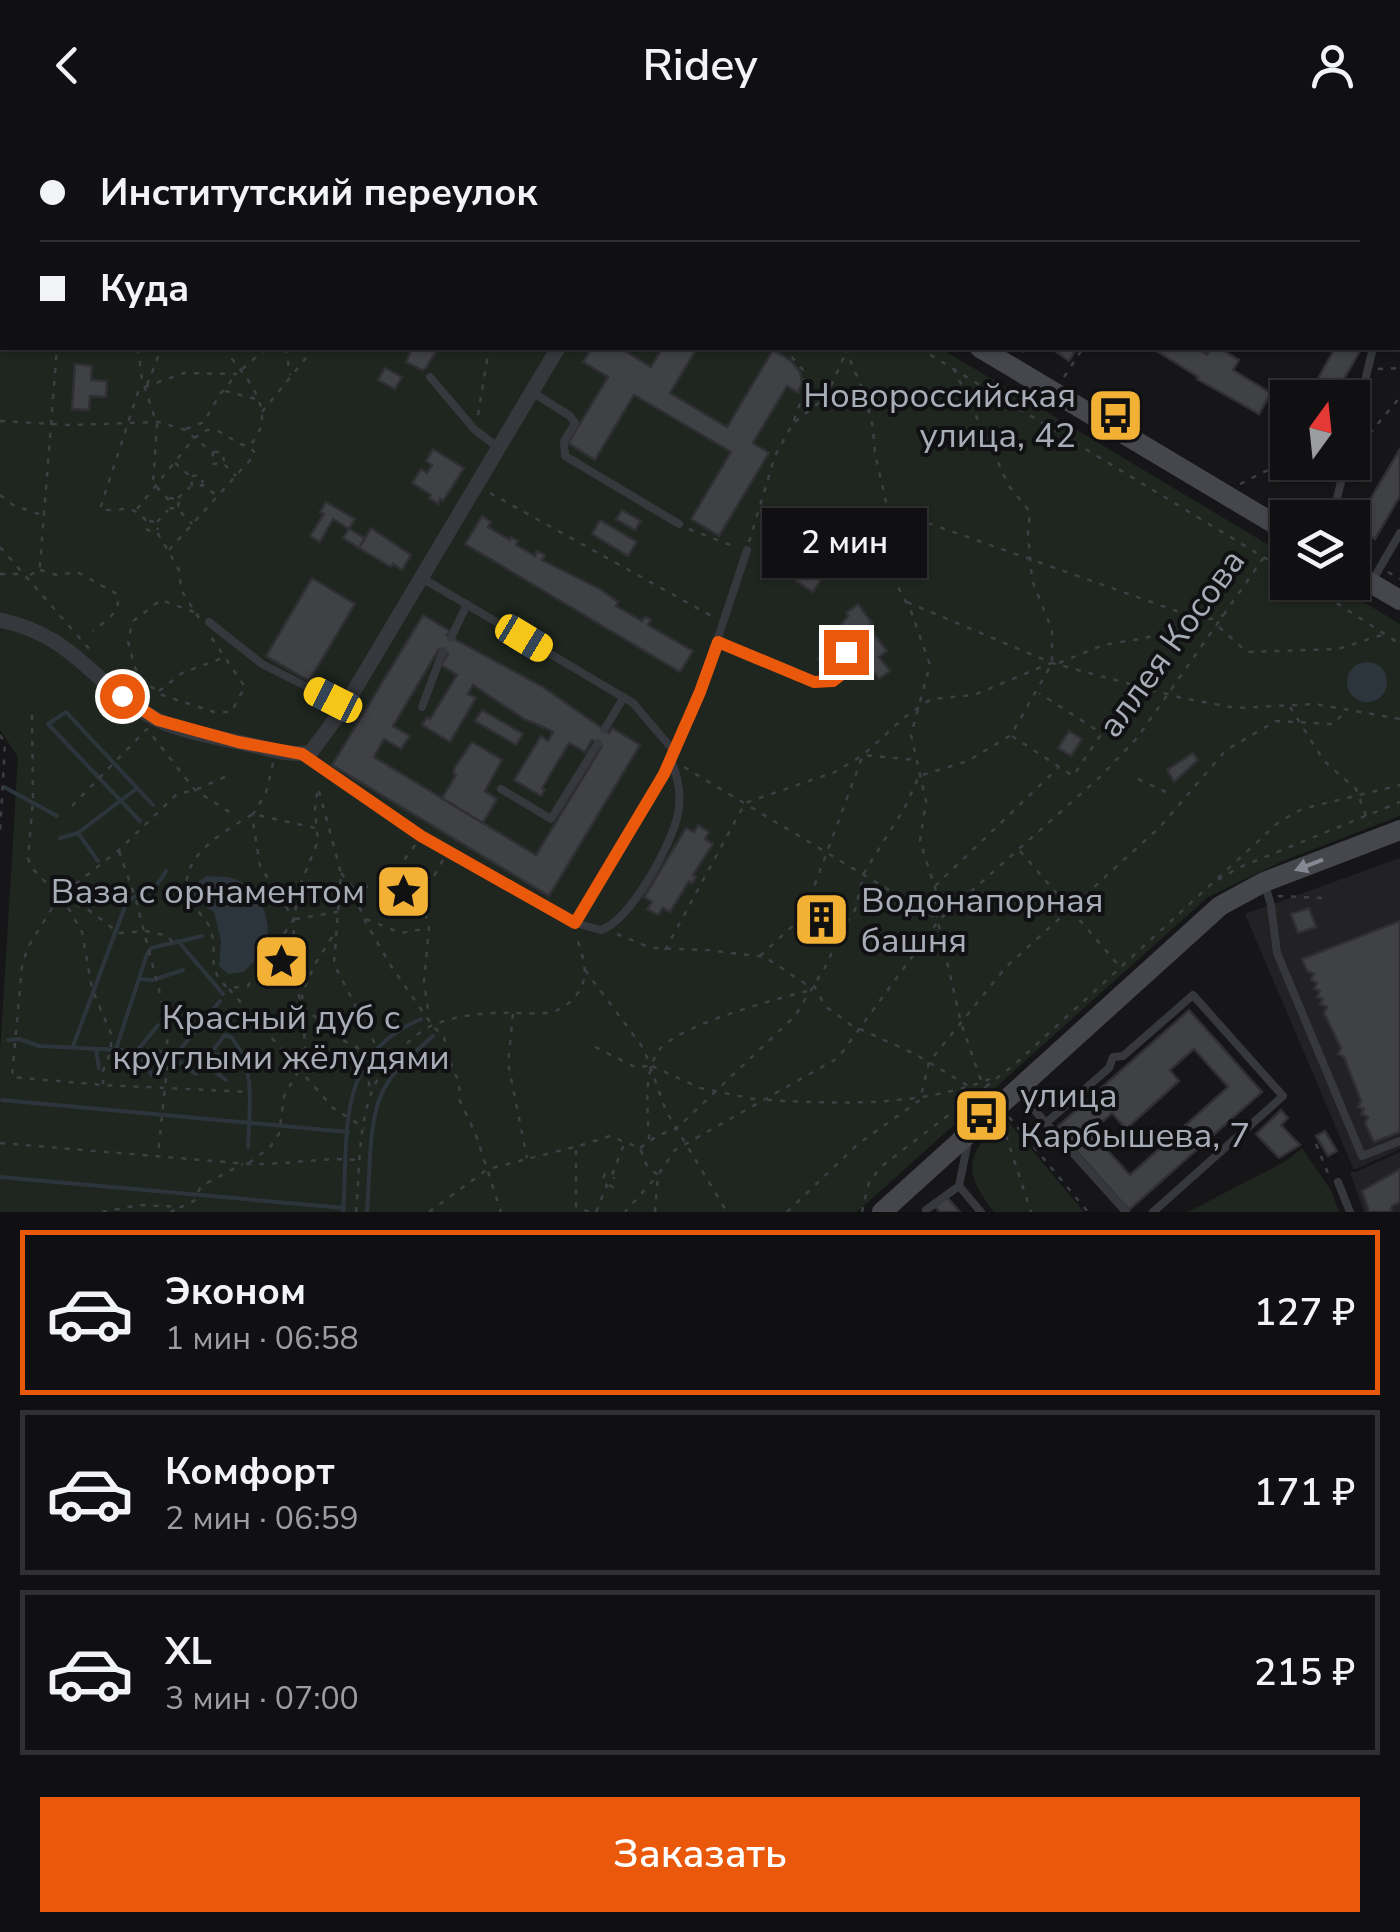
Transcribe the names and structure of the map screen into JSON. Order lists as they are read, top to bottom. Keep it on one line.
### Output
{"streets":{"path":["аллея Косова"]},"places":{"bus stop":["Новороссийская улица, 42","улица Карбышева, 7"],"place":["Ваза с орнаментом","Красный дуб с круглыми жёлудями"],"building":["Водонапорная башня"]},"north":"top","page":{"header":"Ridey","banner":["Институтский переулок","Куда"],"bubble":"2 мин","list":[{"name":"Эконом","note":"1 мин · 06:58","value":"127 ₽"},{"name":"Комфорт","note":"2 мин · 06:59","value":"171 ₽"},{"name":"XL","note":"3 мин · 07:00","value":"215 ₽"}],"buttons":"Заказать"}}
